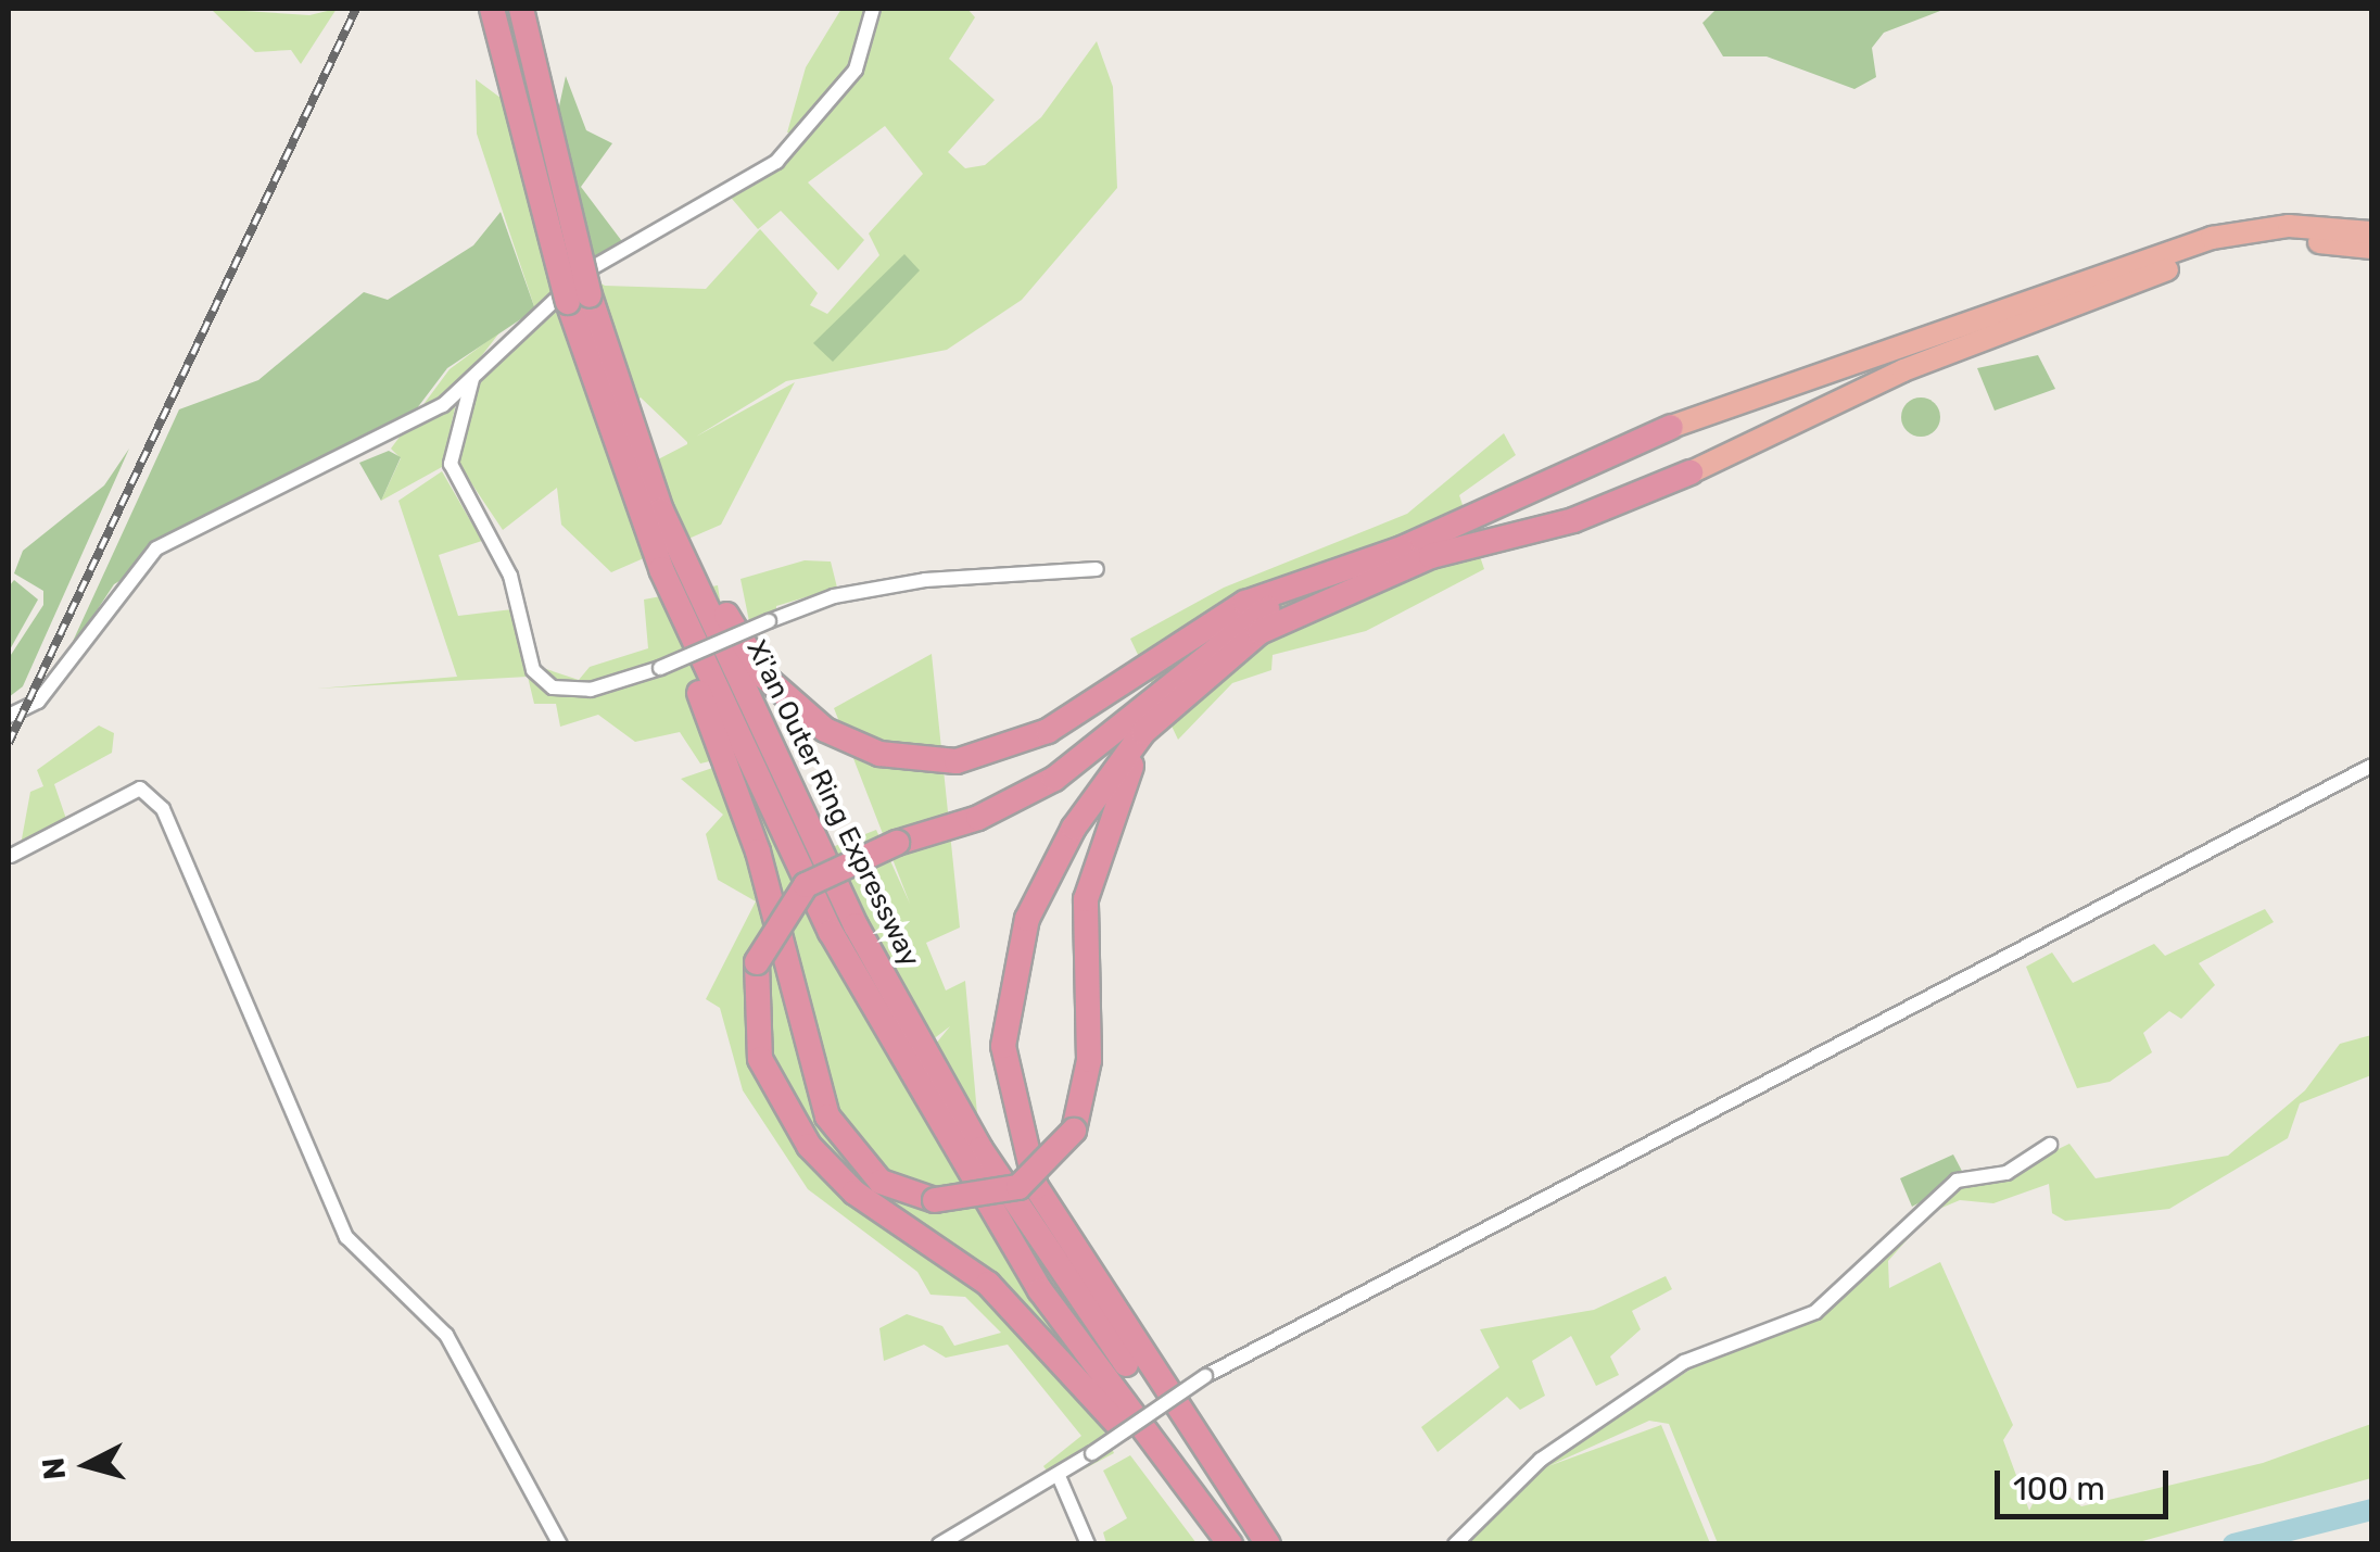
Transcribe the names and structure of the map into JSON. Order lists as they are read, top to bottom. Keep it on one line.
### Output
{"streets":{"highway":["Xi'an Outer Ring Expressway"]},"scale_bar":"100 m","north":"left"}
